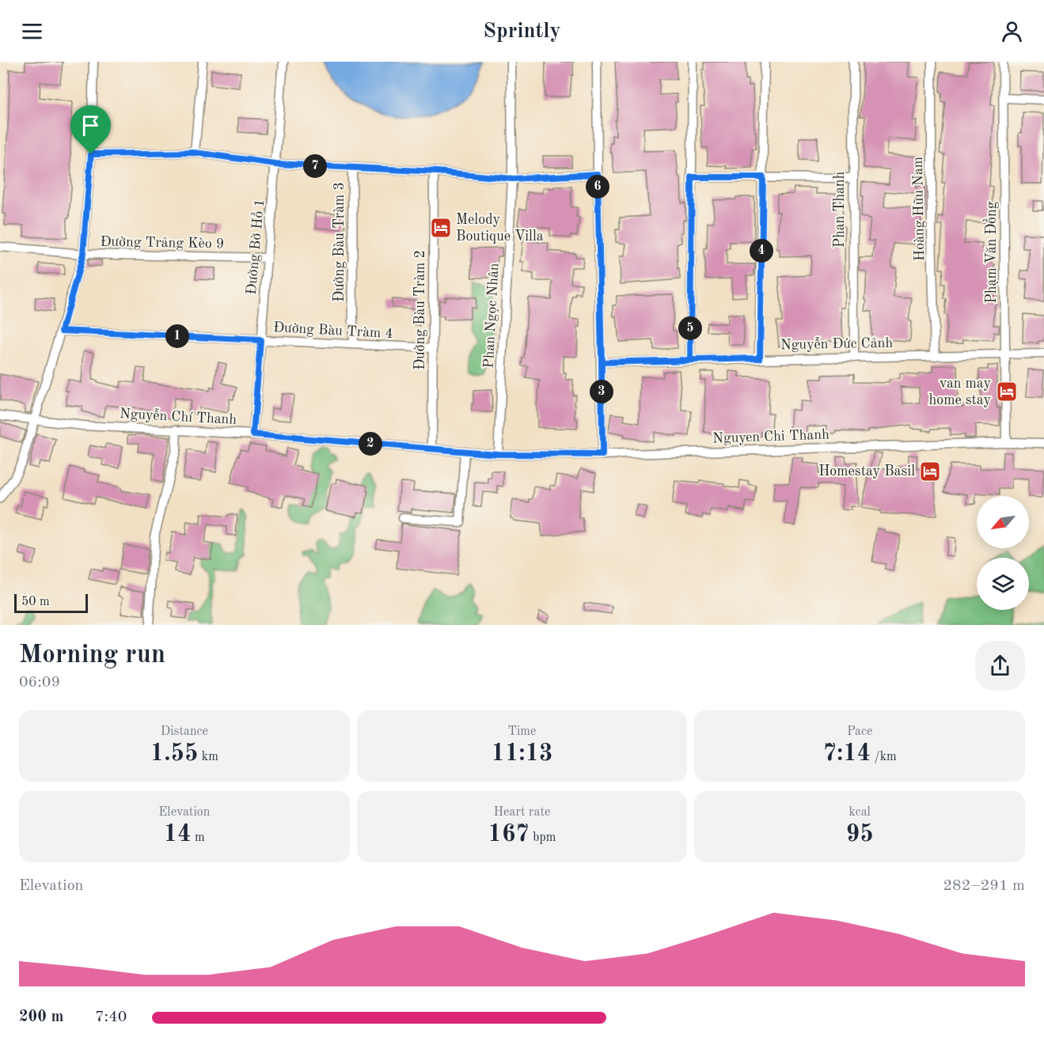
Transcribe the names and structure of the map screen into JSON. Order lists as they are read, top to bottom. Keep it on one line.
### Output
{"streets":{"street":["Hoàng Hữu Nam","Phan Thanh","Đường Bàu Tràm 3","Đường Trảng Kèo 9","Đường Bờ Hồ 1","Phạm Văn Đồng","Đường Bàu Tràm 2","Phan Ngọc Nhân","Đường Bàu Tràm 4","Nguyễn Đức Cảnh","Nguyễn Chí Thanh","Nguyen Chi Thanh"]},"crossings":[["Hoàng Hữu Nam","Nguyễn Đức Cảnh"],["Phan Thanh","Nguyễn Đức Cảnh"],["Đường Bàu Tràm 3","Đường Bàu Tràm 4"],["Đường Trảng Kèo 9","Đường Bờ Hồ 1"],["Đường Bờ Hồ 1","Đường Bàu Tràm 4"],["Đường Bờ Hồ 1","Nguyễn Chí Thanh"],["Phạm Văn Đồng","Nguyễn Đức Cảnh"],["Phạm Văn Đồng","Nguyen Chi Thanh"],["Đường Bàu Tràm 2","Đường Bàu Tràm 4"],["Đường Bàu Tràm 2","Nguyễn Chí Thanh"],["Phan Ngọc Nhân","Nguyễn Chí Thanh"],["Phan Ngọc Nhân","Nguyen Chi Thanh"],["Nguyễn Chí Thanh","Nguyen Chi Thanh"]],"places":{"hotel":["Melody Boutique Villa","van may home stay","Homestay Basil"]},"scale_bar":"50 m","north":"bottom left","page":{"header":"Sprintly","pins":["7","6","4","5","1","3","2"],"scale":"50 m","heading":["Morning run","06:09"],"stats":[["Distance","1.55 km"],["Time","11:13"],["Pace","7:14 /km"],["Elevation","14 m"],["Heart rate","167 bpm"],["kcal","95"]],"chart":["Elevation","282–291 m"],"list":[{"name":"200 m","note":"7:40"}]}}
